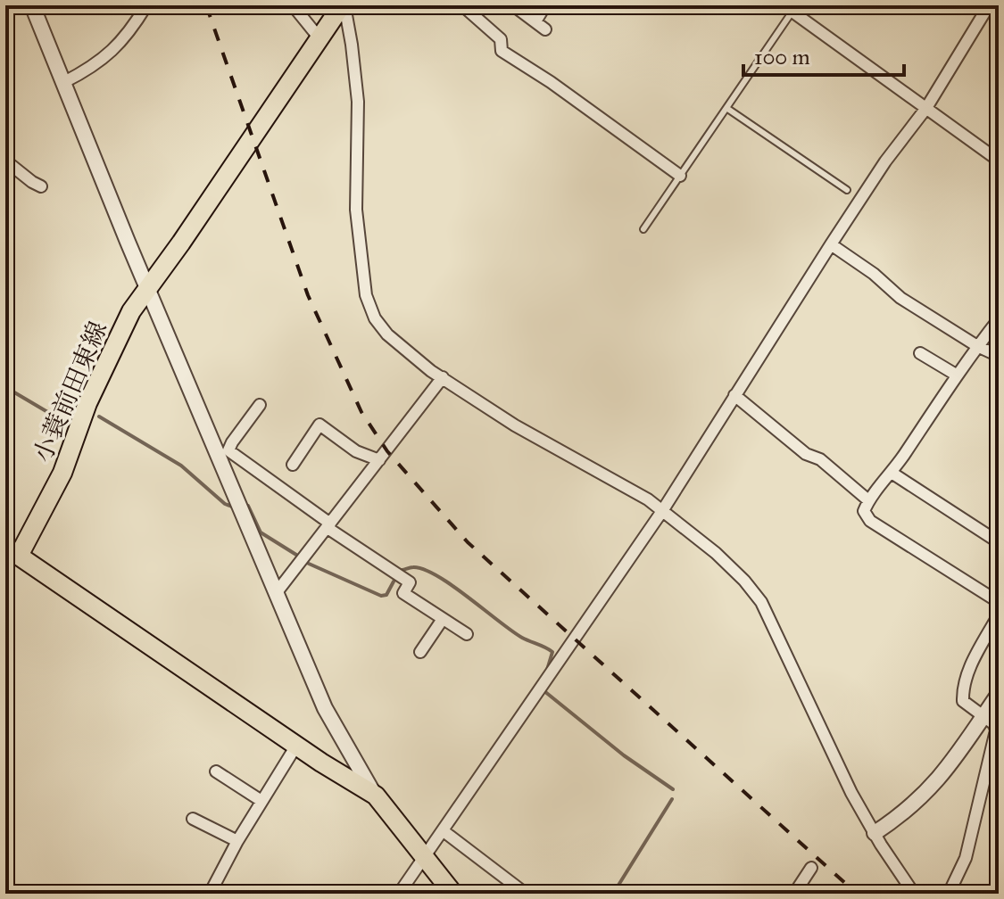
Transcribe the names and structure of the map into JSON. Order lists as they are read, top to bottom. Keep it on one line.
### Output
{"streets":{"main road":["小蓑前田東線"]},"scale_bar":"100 m"}
